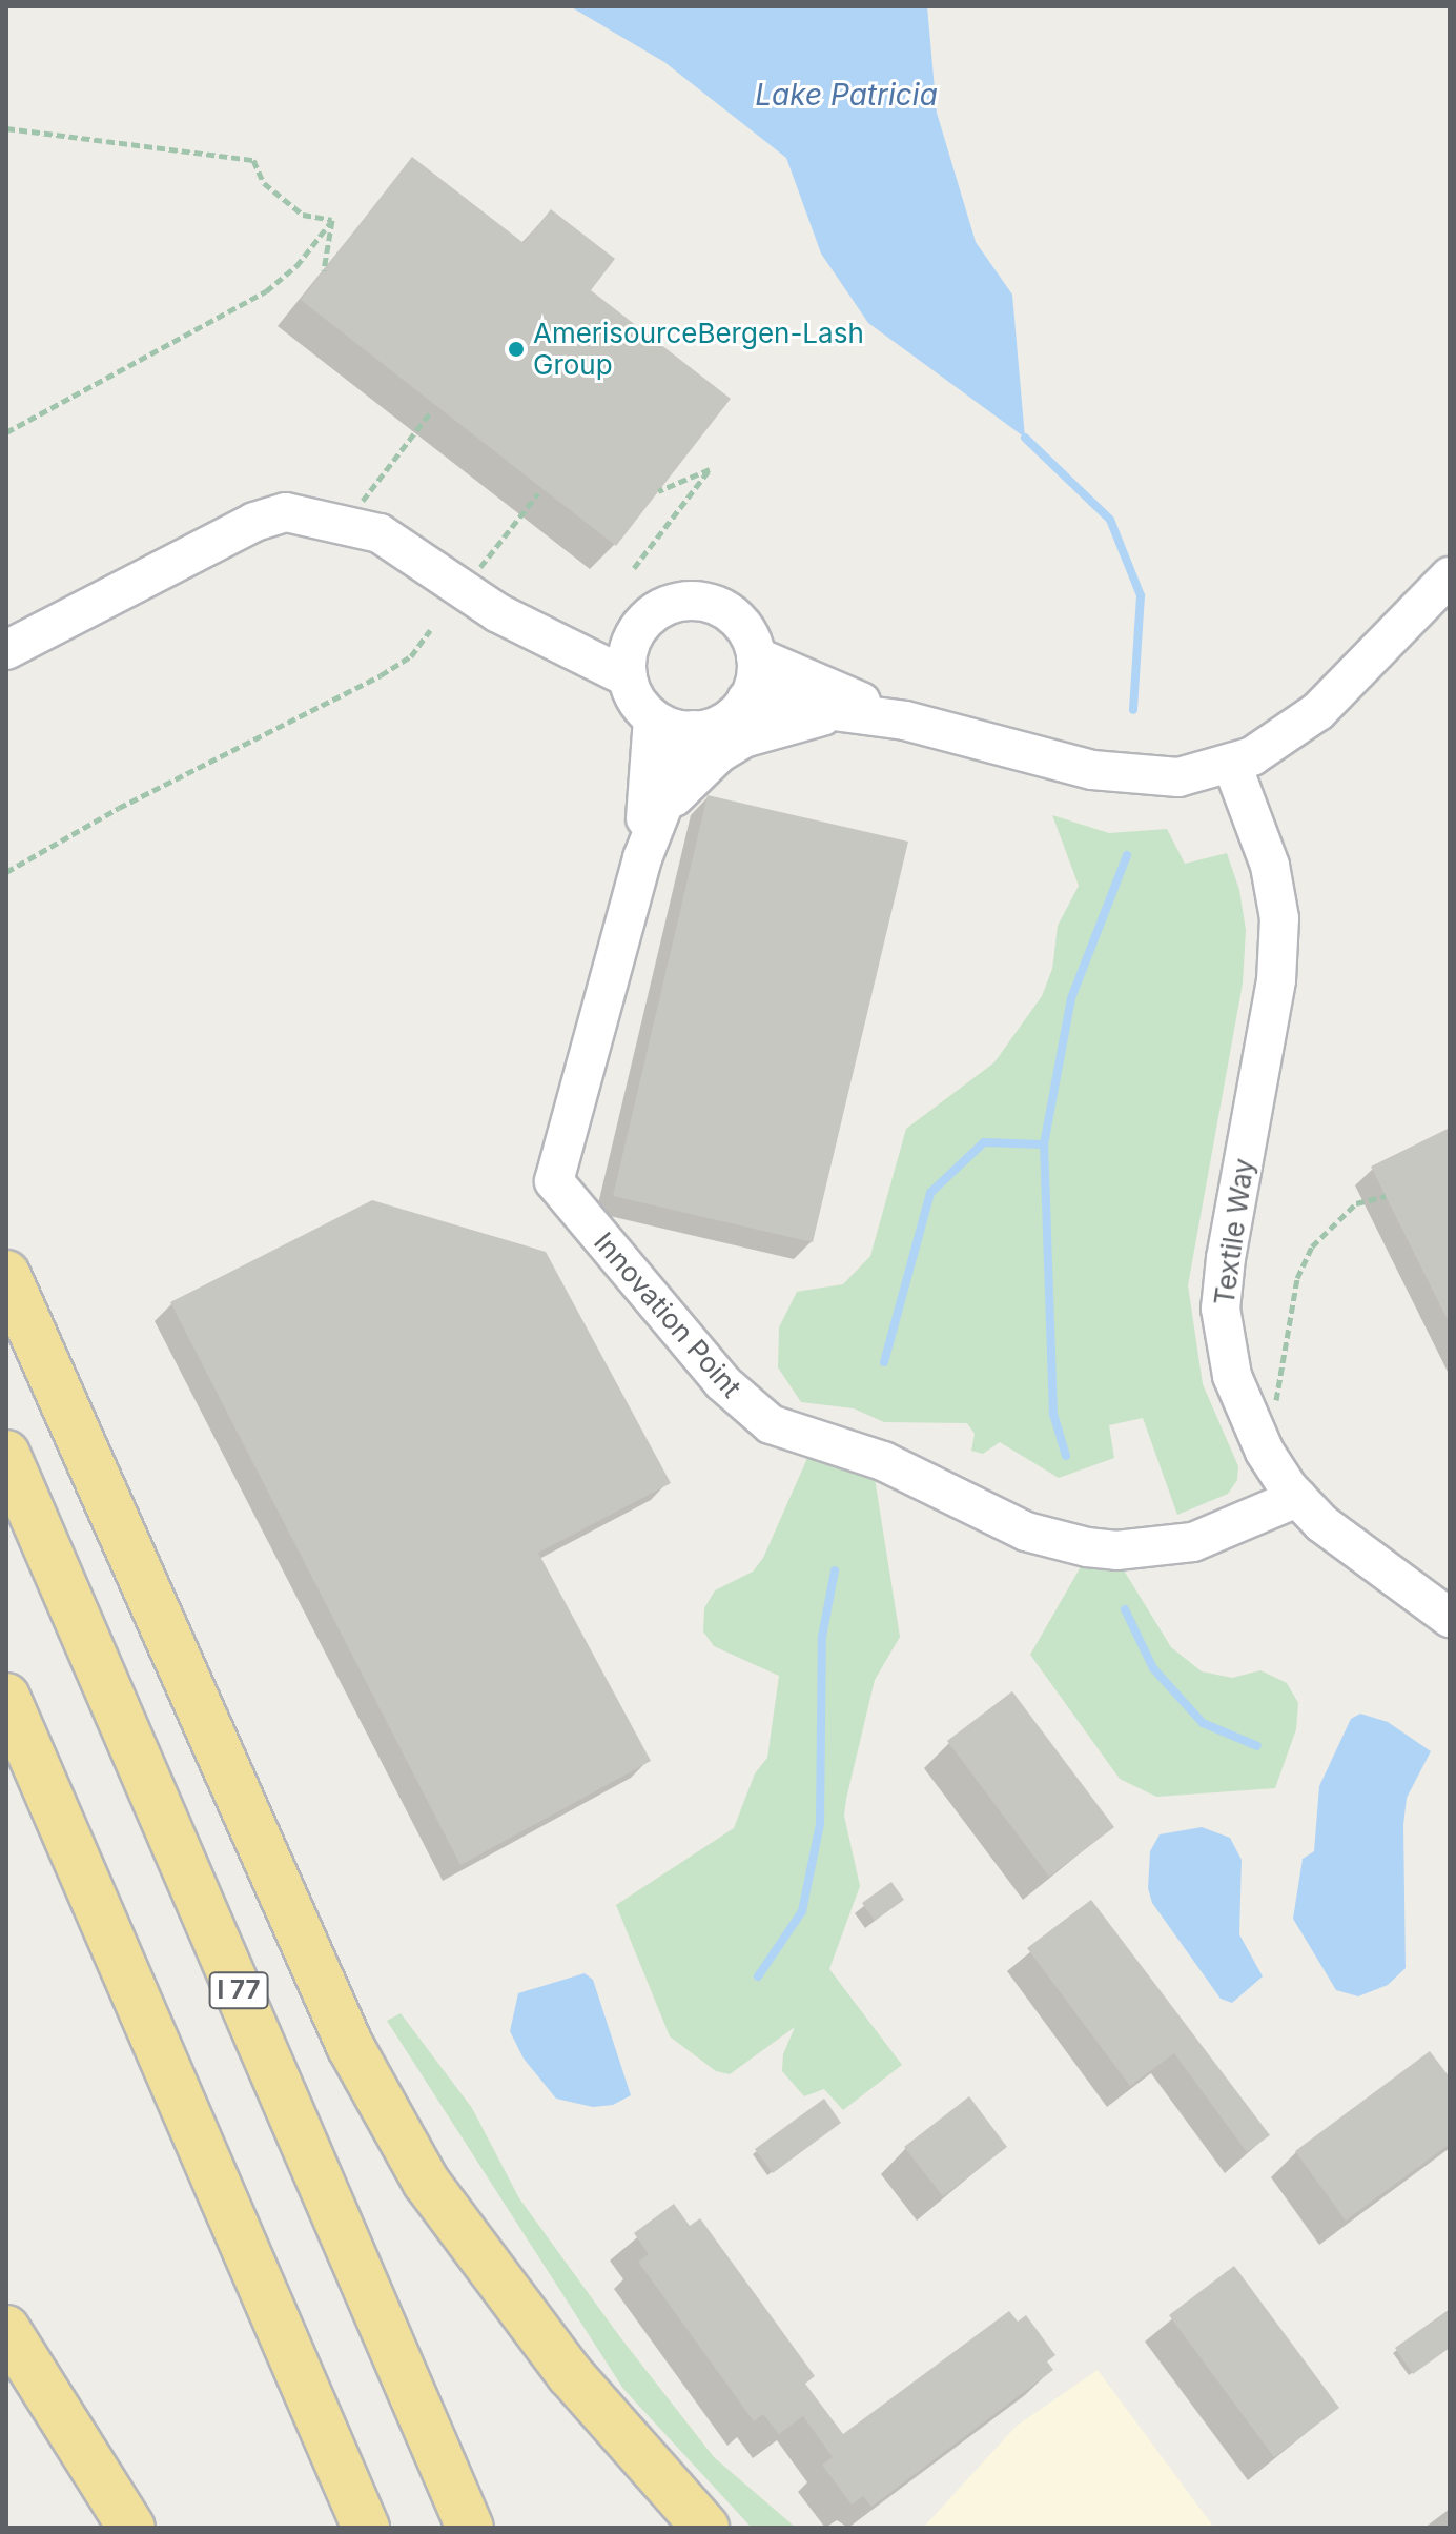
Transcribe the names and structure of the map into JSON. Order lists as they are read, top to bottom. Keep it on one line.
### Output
{"streets":{"highway":["I 77"],"street":["Textile Way","Innovation Point"]},"crossings":[["Textile Way","Innovation Point"]],"water":["Lake Patricia"],"places":["AmerisourceBergen-Lash Group"]}
